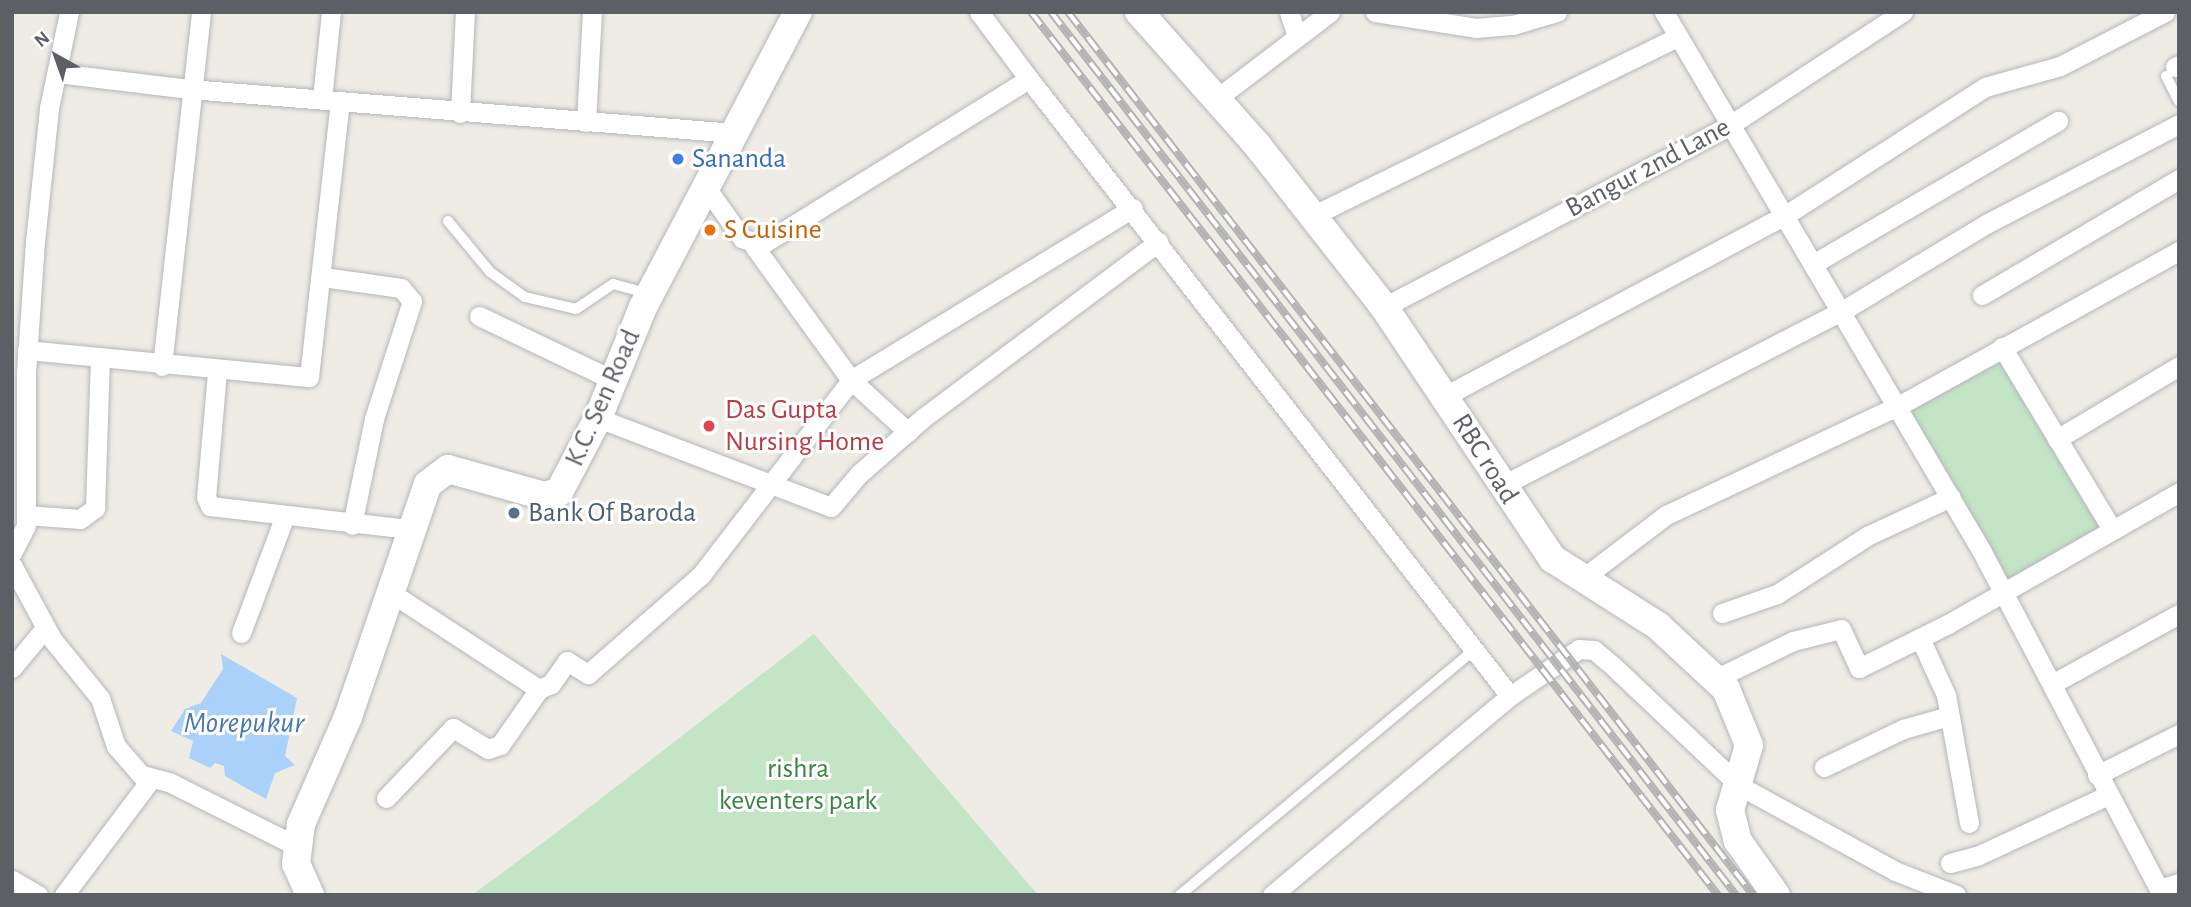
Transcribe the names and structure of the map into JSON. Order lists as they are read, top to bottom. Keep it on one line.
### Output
{"streets":{"street":["Bangur 2nd Lane","K.C. Sen Road","RBC road"]},"crossings":[["Bangur 2nd Lane","RBC road"]],"water":["Morepukur"],"parks":["rishra keventers park"],"places":["Sananda","S Cuisine","Das Gupta Nursing Home","Bank Of Baroda"],"north":"top left"}
